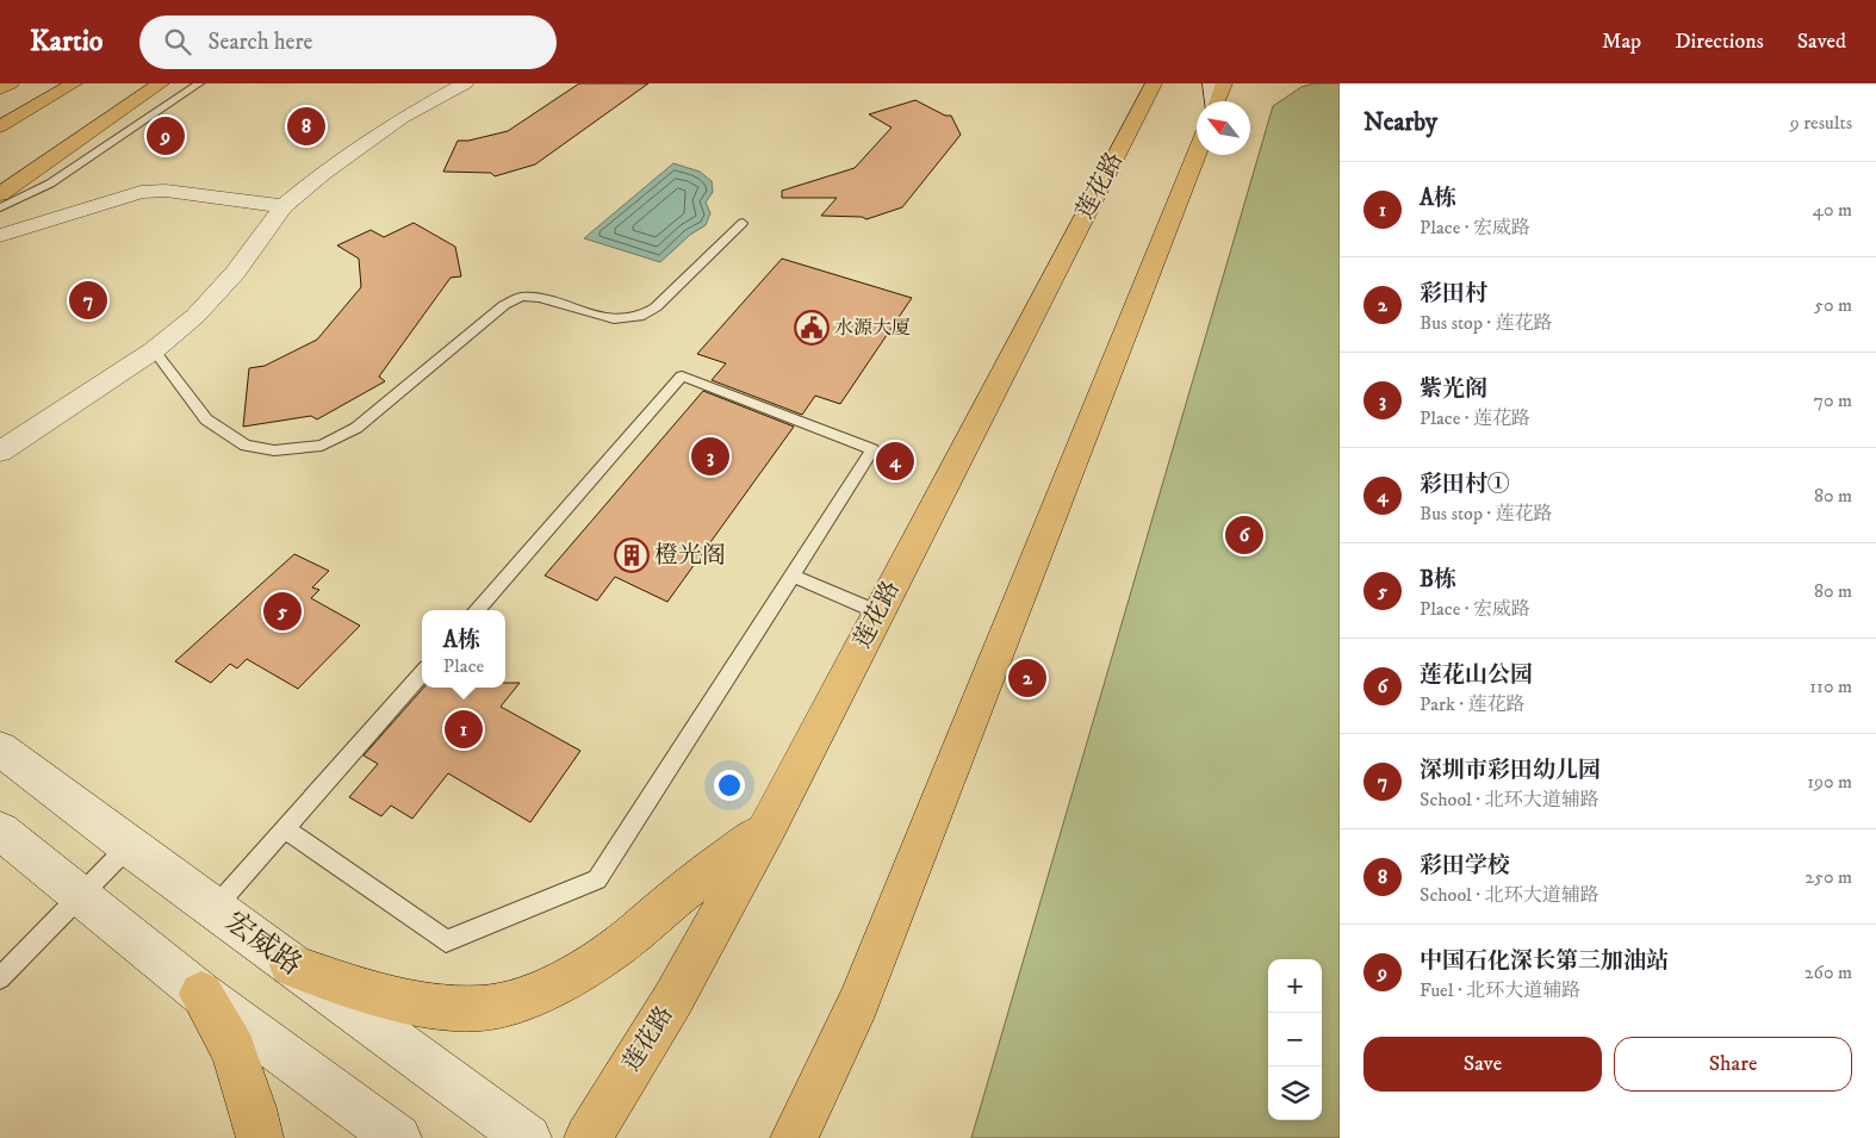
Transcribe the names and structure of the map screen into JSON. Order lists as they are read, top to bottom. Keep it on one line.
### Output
{"streets":{"main road":["莲花路"],"street":["宏威路"]},"places":{"public building":["水源大厦"],"building":["橙光阁"]},"north":"top left","page":{"header":"Kartio","search":"Search here","nav":["Map","Directions","Saved"],"heading":["Nearby","9 results"],"pins":["8","9","7","3","4","6","5","2","1"],"list":[{"mark":"1","name":"A栋","note":"Place · 宏威路","value":"40 m"},{"mark":"2","name":"彩田村","note":"Bus stop · 莲花路","value":"50 m"},{"mark":"3","name":"紫光阁","note":"Place · 莲花路","value":"70 m"},{"mark":"4","name":"彩田村①","note":"Bus stop · 莲花路","value":"80 m"},{"mark":"5","name":"B栋","note":"Place · 宏威路","value":"80 m"},{"mark":"6","name":"莲花山公园","note":"Park · 莲花路","value":"110 m"},{"mark":"7","name":"深圳市彩田幼儿园","note":"School · 北环大道辅路","value":"190 m"},{"mark":"8","name":"彩田学校","note":"School · 北环大道辅路","value":"250 m"},{"mark":"9","name":"中国石化深长第三加油站","note":"Fuel · 北环大道辅路","value":"260 m"}],"popup":["A栋","Place"],"map_buttons":["+","−"],"buttons":["Save","Share"]}}
